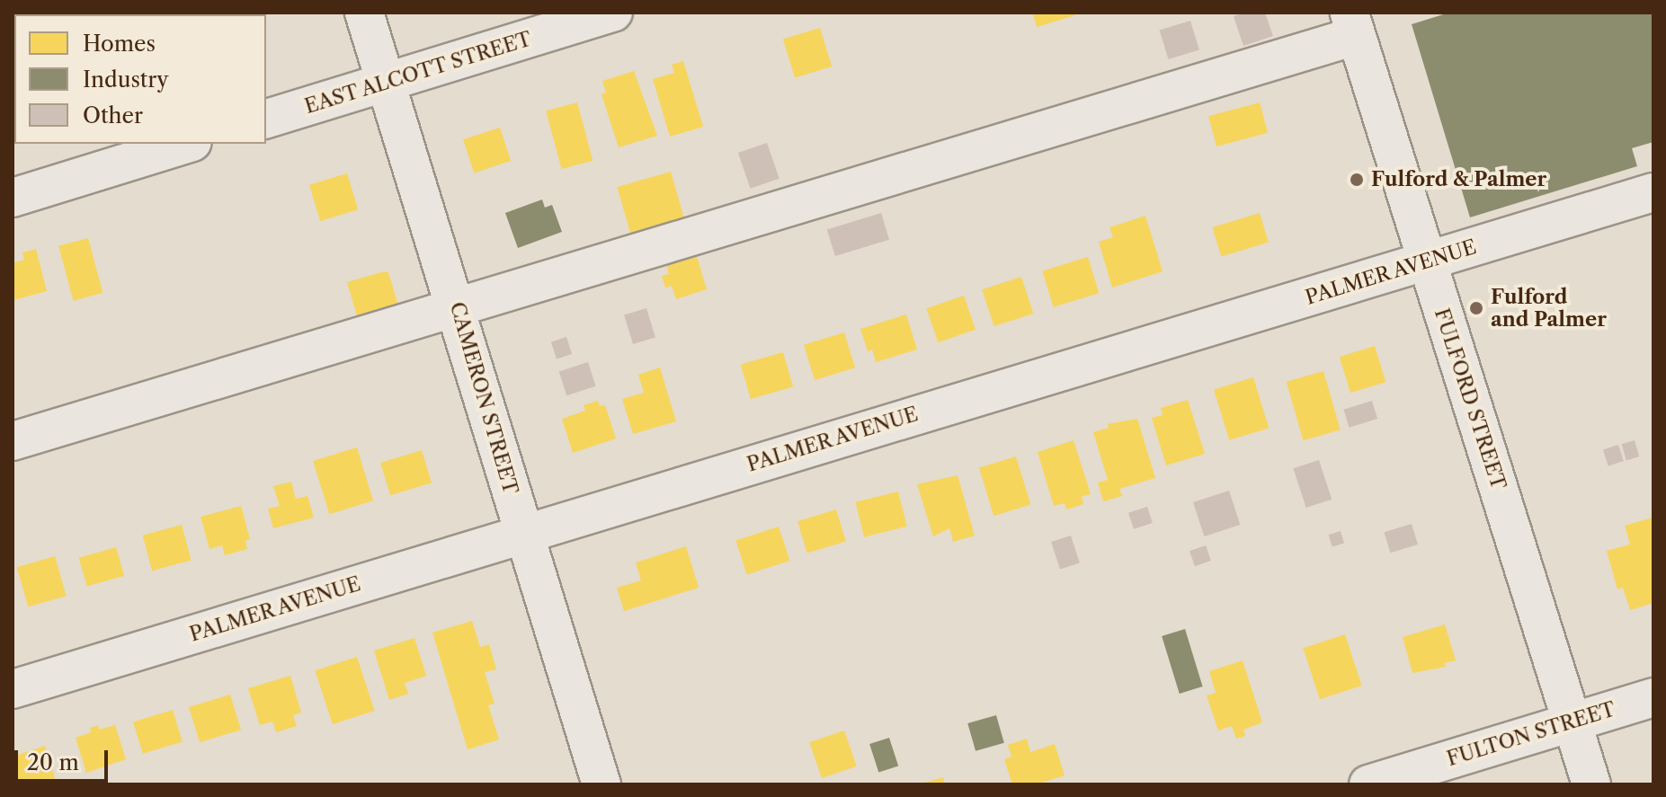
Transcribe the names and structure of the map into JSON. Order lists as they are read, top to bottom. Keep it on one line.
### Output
{"streets":{"street":["EAST ALCOTT STREET","PALMER AVENUE","CAMERON STREET","FULFORD STREET","FULTON STREET"]},"crossings":[["EAST ALCOTT STREET","CAMERON STREET"],["PALMER AVENUE","CAMERON STREET"],["PALMER AVENUE","FULFORD STREET"],["FULFORD STREET","FULTON STREET"]],"places":["Fulford & Palmer","Fulford and Palmer"],"legend":["Homes","Industry","Other"],"scale_bar":"20 m"}
